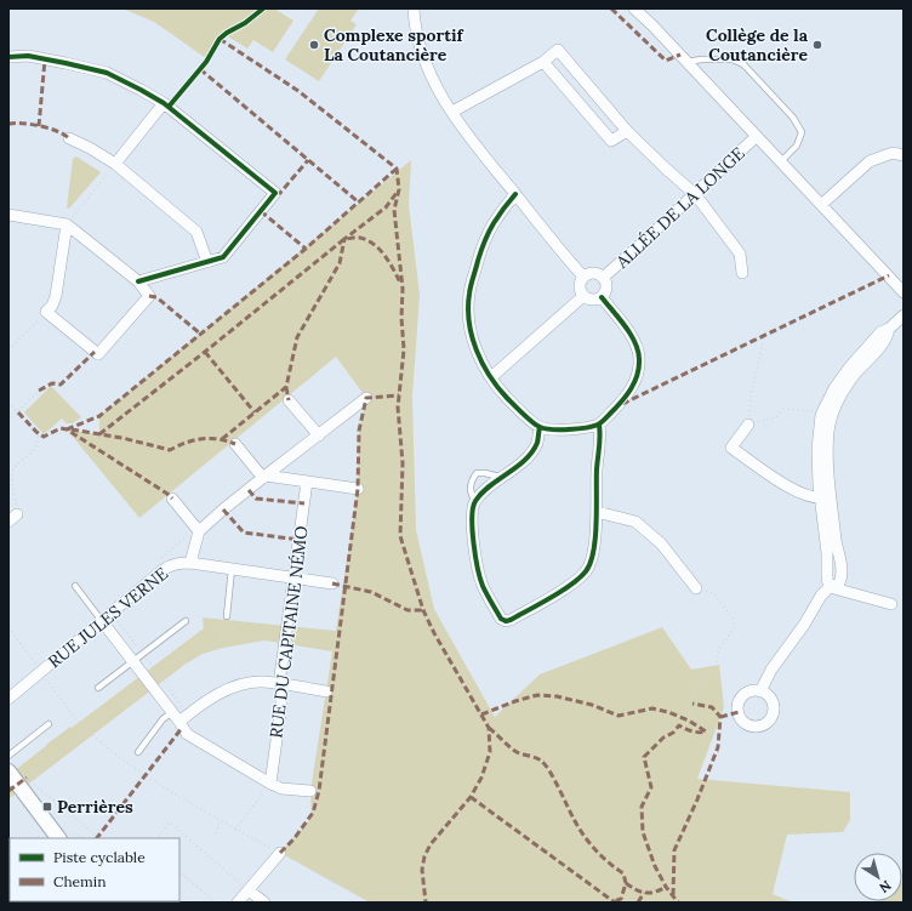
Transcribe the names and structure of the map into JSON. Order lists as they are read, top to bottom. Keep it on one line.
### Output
{"streets":{"street":["ALLÉE DE LA LONGE","RUE JULES VERNE","RUE DU CAPITAINE NÉMO"]},"crossings":[["RUE JULES VERNE","RUE DU CAPITAINE NÉMO"]],"places":{"other":["Complexe sportif La Coutancière","Collège de la Coutancière"],"transit":["Perrières"]},"legend":["Piste cyclable","Chemin"],"north":"bottom right"}
